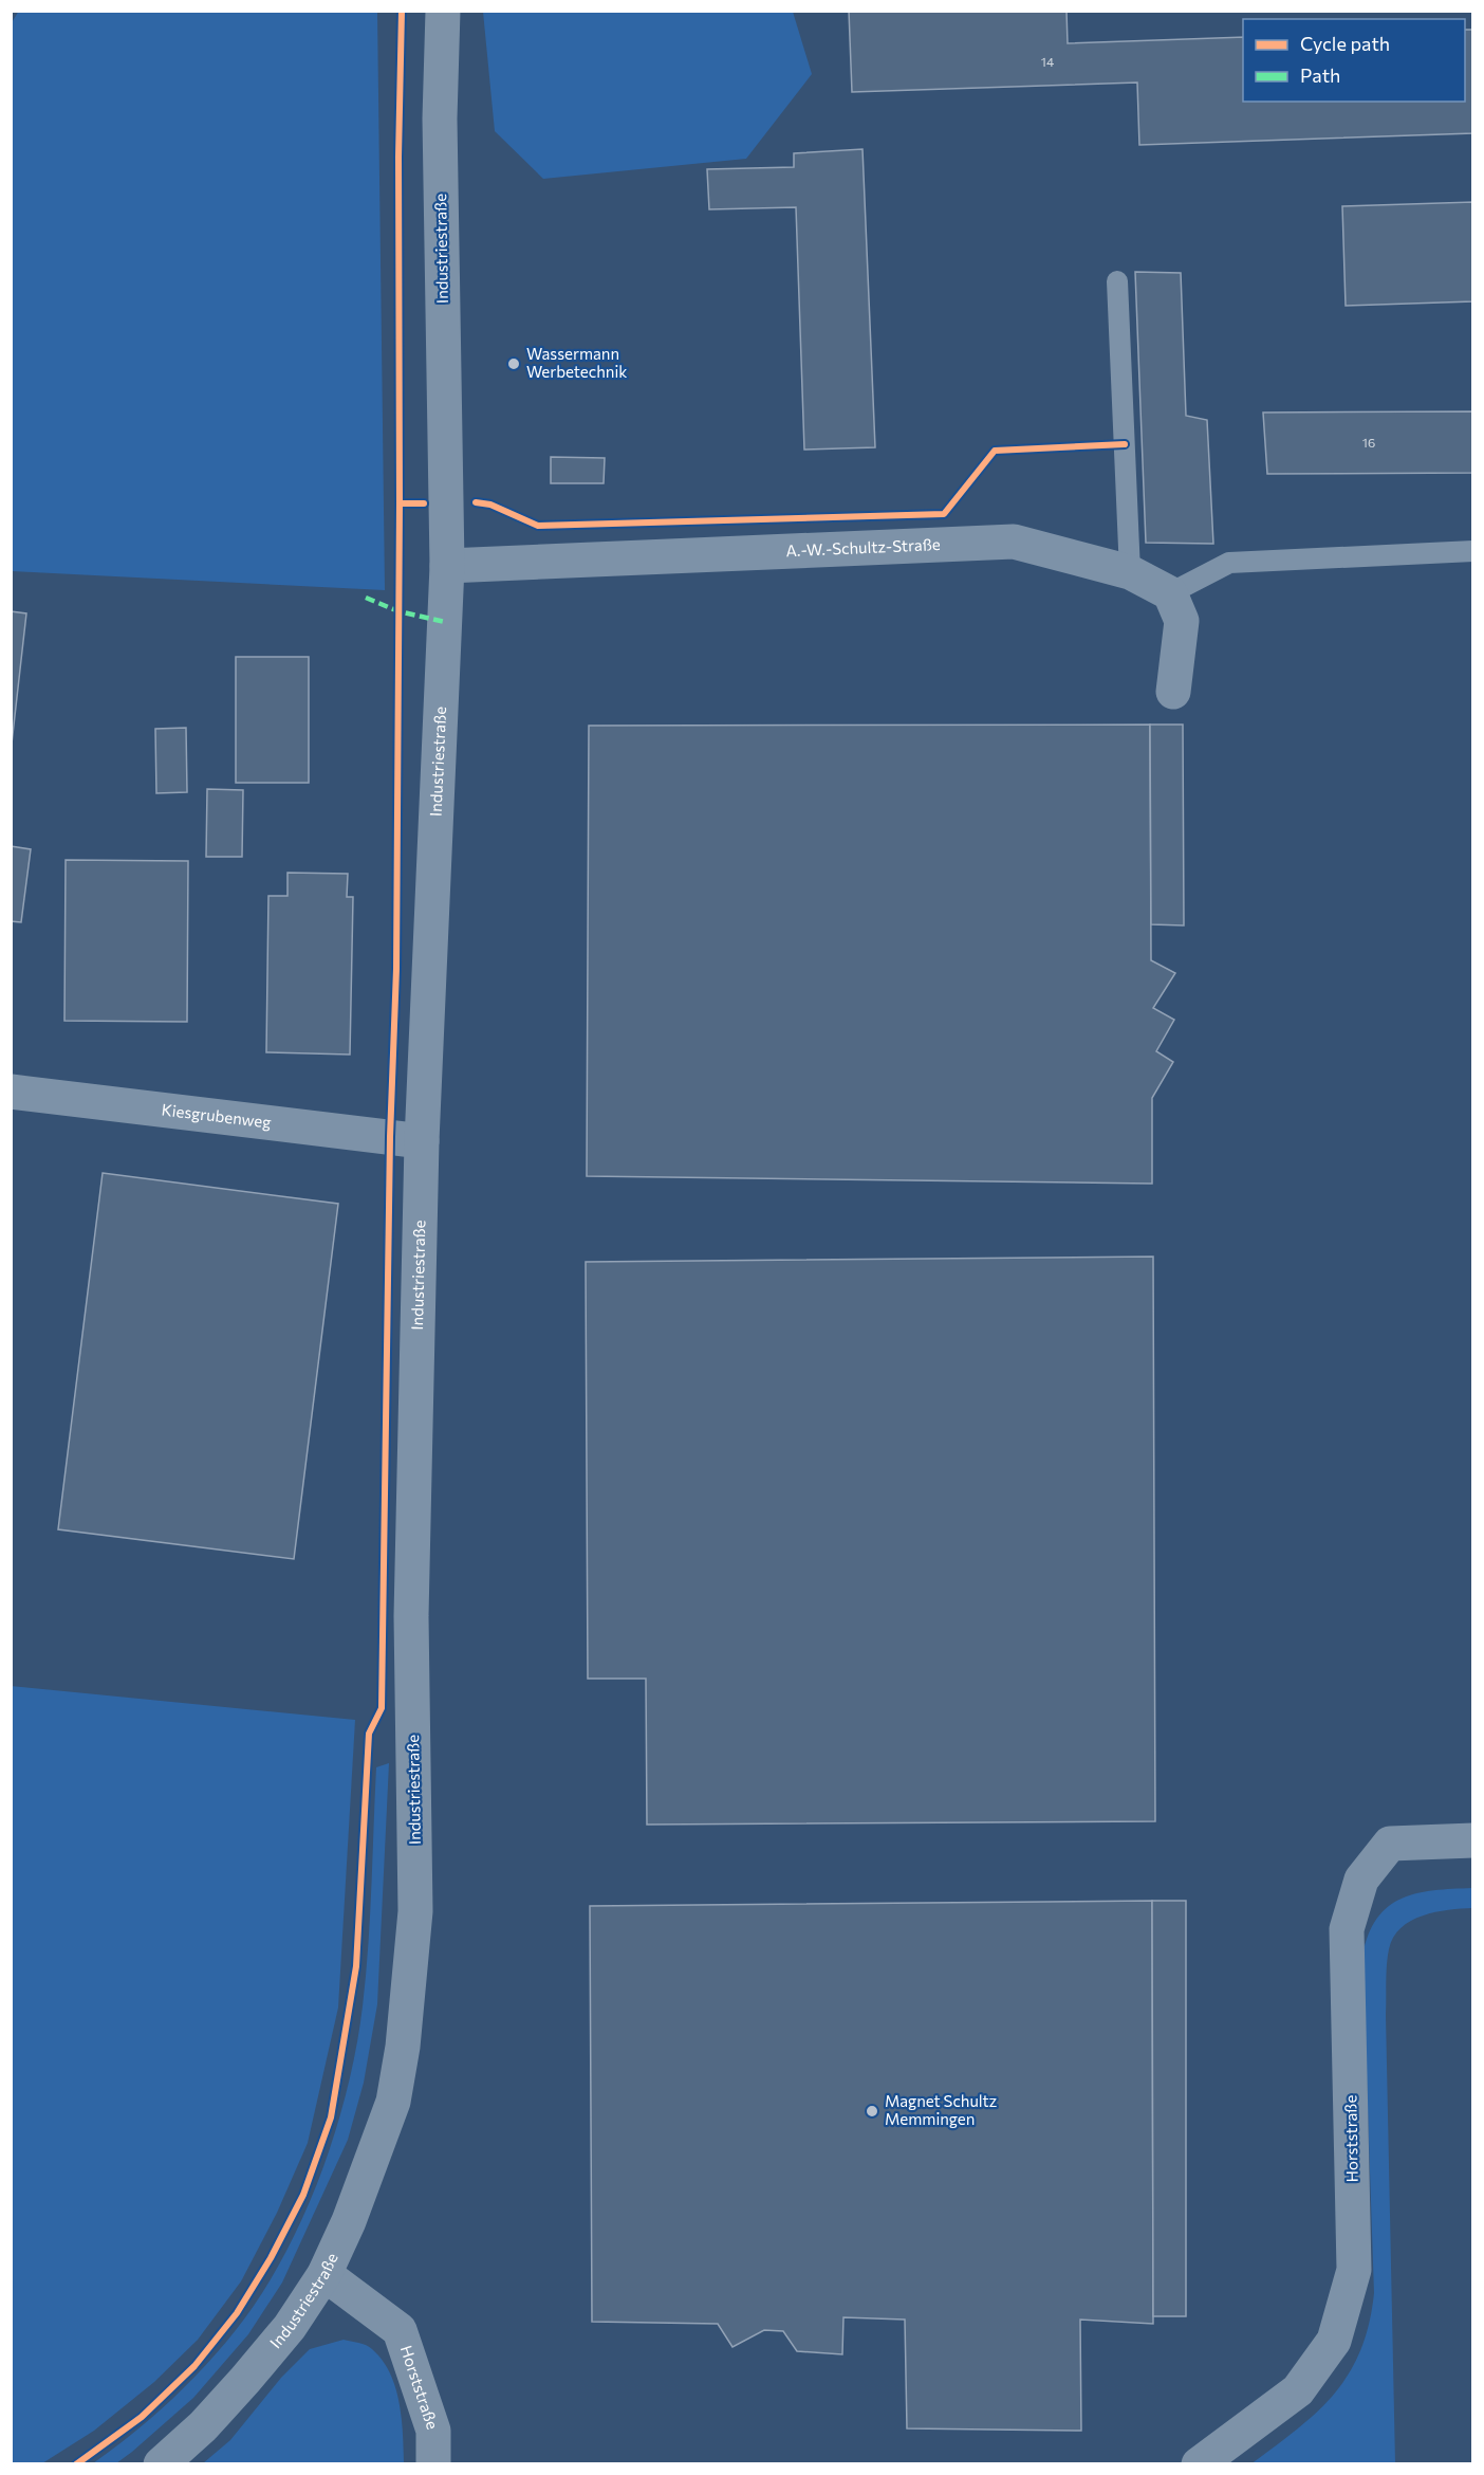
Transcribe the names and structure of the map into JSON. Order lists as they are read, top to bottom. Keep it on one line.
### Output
{"streets":{"street":["Industriestraße","A.-W.-Schultz-Straße","Kiesgrubenweg","Horststraße"]},"crossings":[["Industriestraße","A.-W.-Schultz-Straße"],["Industriestraße","Kiesgrubenweg"],["Industriestraße","Horststraße"]],"places":["Wassermann Werbetechnik","Magnet Schultz Memmingen"],"house_numbers":["14","16"],"legend":["Cycle path","Path"]}
